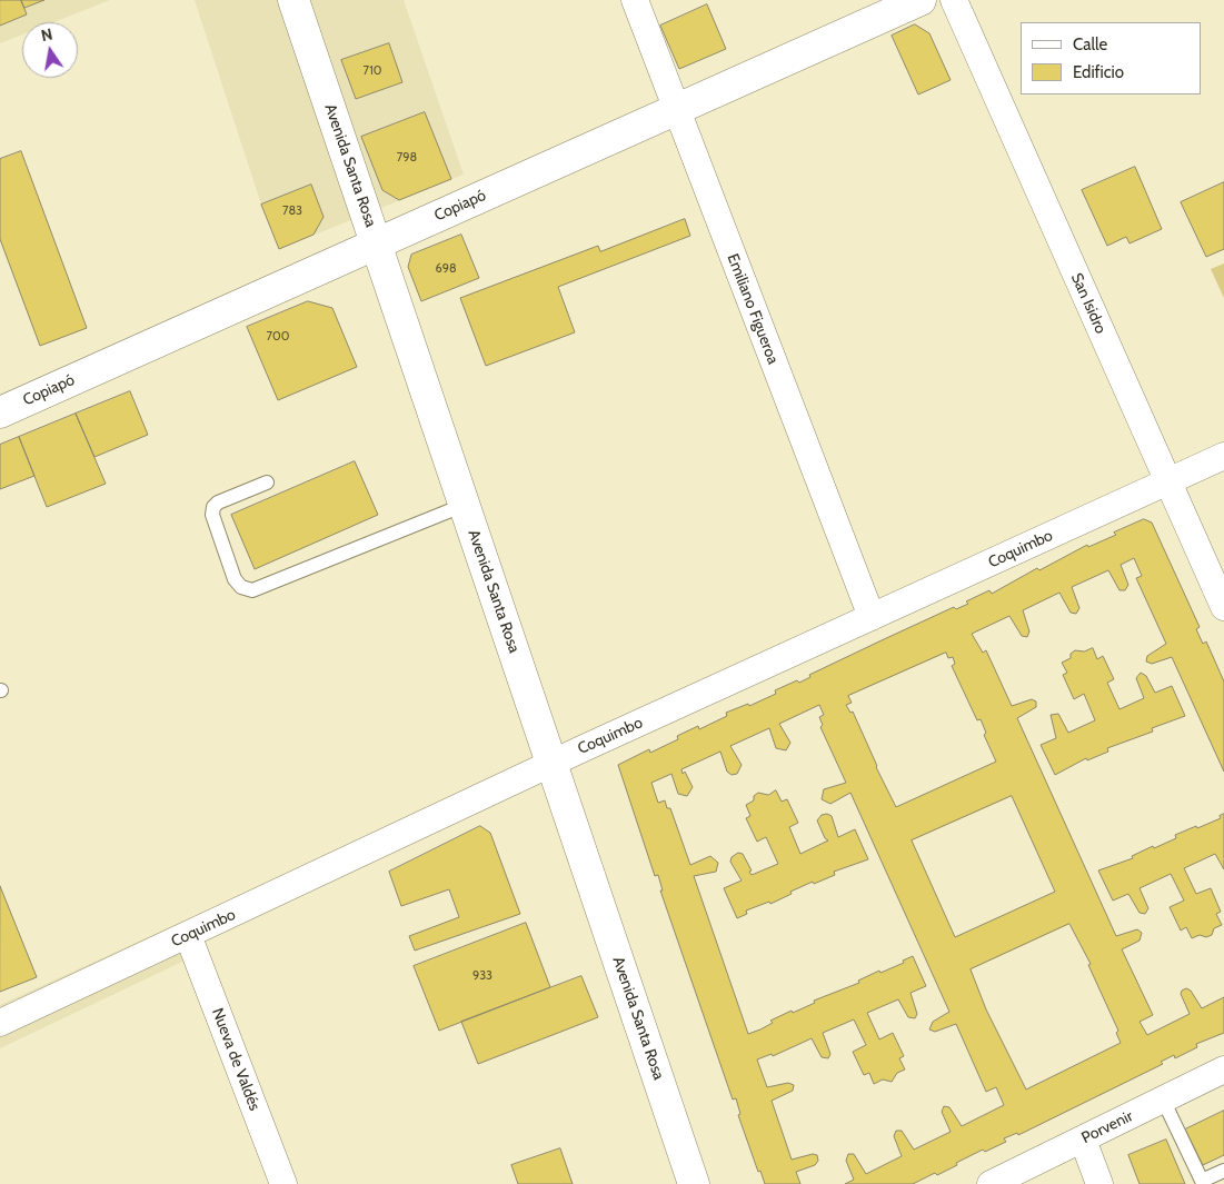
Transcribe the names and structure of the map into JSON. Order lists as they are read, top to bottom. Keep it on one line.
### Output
{"streets":{"main road":["Avenida Santa Rosa","Copiapó"],"street":["San Isidro","Emiliano Figueroa","Coquimbo","Nueva de Valdés","Porvenir"]},"crossings":[["Avenida Santa Rosa","Copiapó"],["Avenida Santa Rosa","Coquimbo"],["Copiapó","Emiliano Figueroa"],["San Isidro","Coquimbo"],["Emiliano Figueroa","Coquimbo"],["Coquimbo","Nueva de Valdés"]],"house_numbers":["710","798","783","698","700","933"],"legend":["Calle","Edificio"],"north":"top"}
